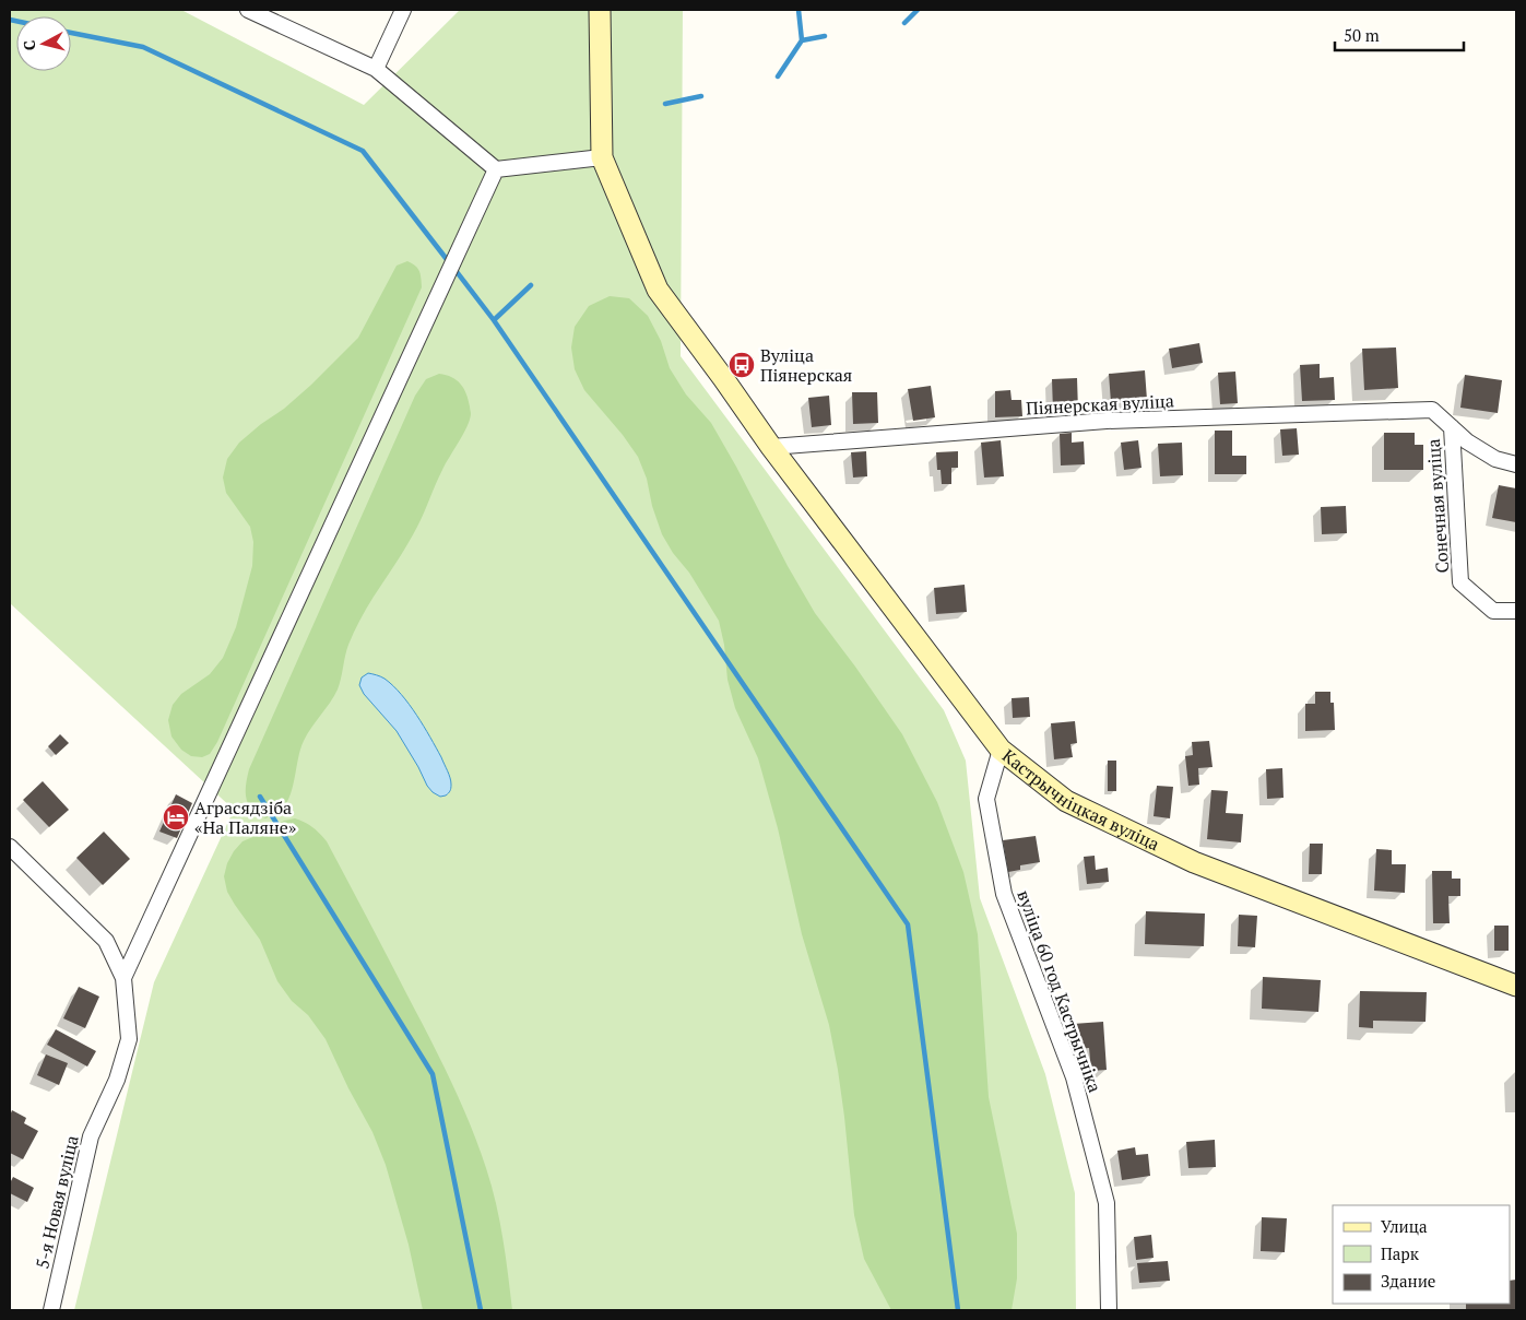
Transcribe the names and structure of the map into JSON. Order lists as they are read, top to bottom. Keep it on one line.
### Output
{"streets":{"street":["Піянерская вуліца","Сонечная вуліца","Кастрычніцкая вуліца","вуліца 60 год Кастрычніка","5-я Новая вуліца"]},"crossings":[["Піянерская вуліца","Сонечная вуліца"],["Піянерская вуліца","Кастрычніцкая вуліца"],["Кастрычніцкая вуліца","вуліца 60 год Кастрычніка"]],"places":{"bus stop":["Вуліца Піянерская"],"hotel":["Аграсядзіба «На Паляне»"]},"legend":["Улица","Парк","Здание"],"scale_bar":"50 m","north":"left"}
